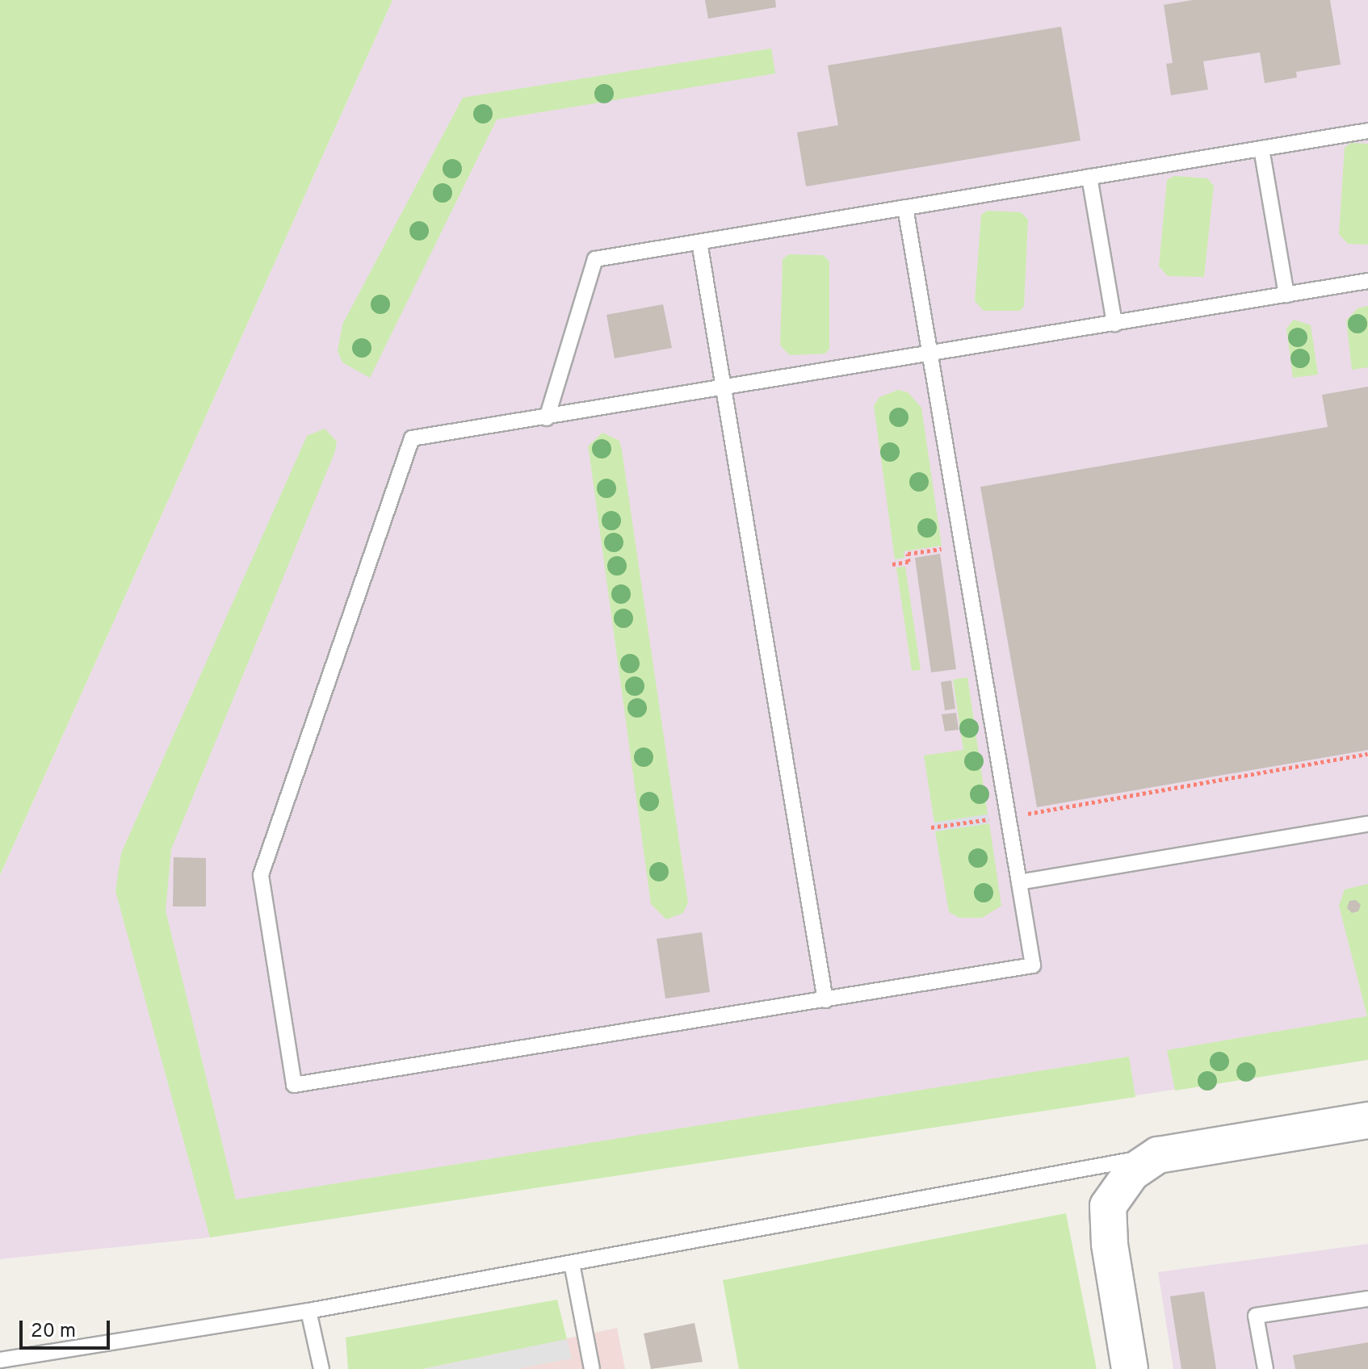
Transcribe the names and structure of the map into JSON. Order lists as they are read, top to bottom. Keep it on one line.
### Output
{"scale_bar":"20 m"}
